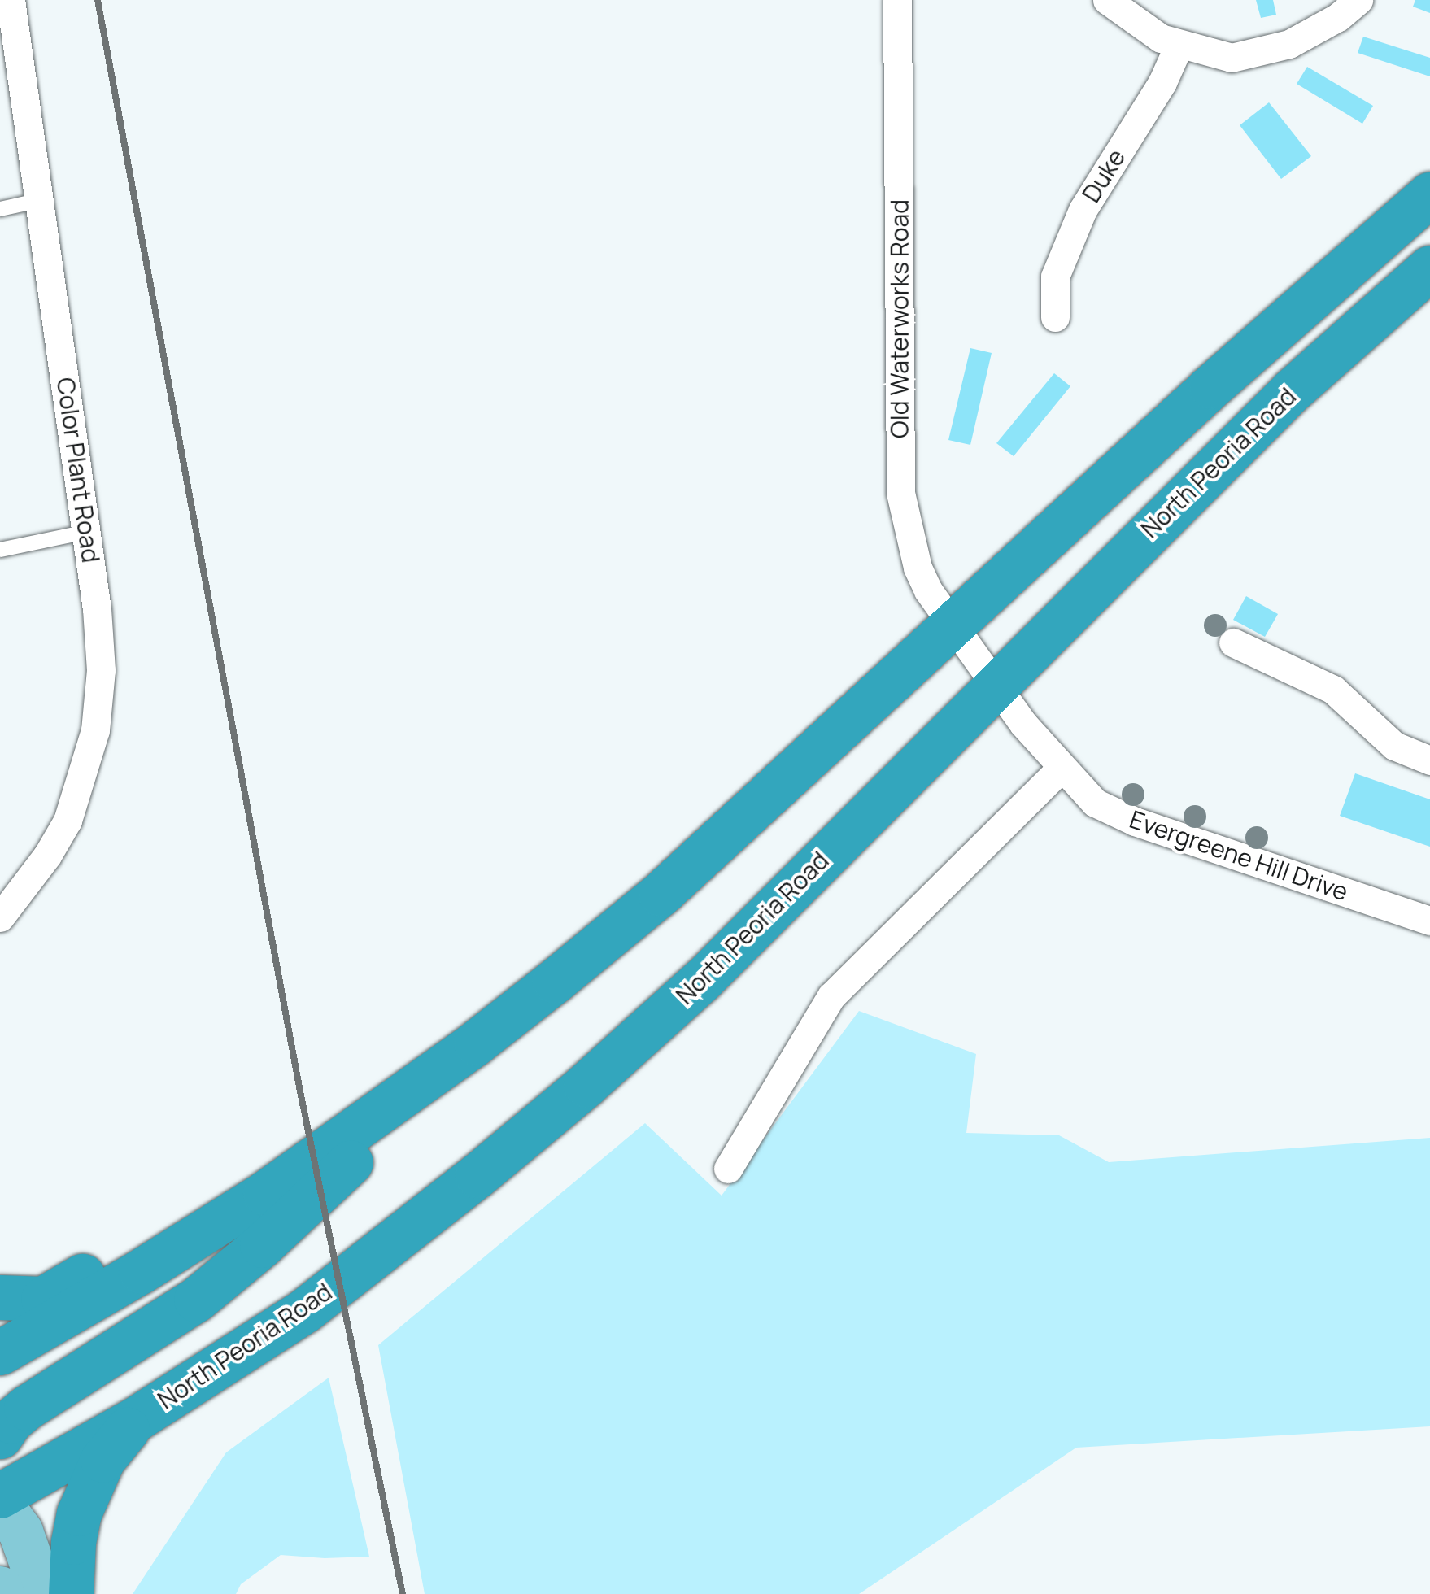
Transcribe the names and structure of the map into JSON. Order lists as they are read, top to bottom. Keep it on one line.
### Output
{"streets":{"highway":["North Peoria Road"],"street":["Duke","Old Waterworks Road","Color Plant Road","Evergreene Hill Drive"]},"crossings":[["North Peoria Road","Evergreene Hill Drive"]]}
